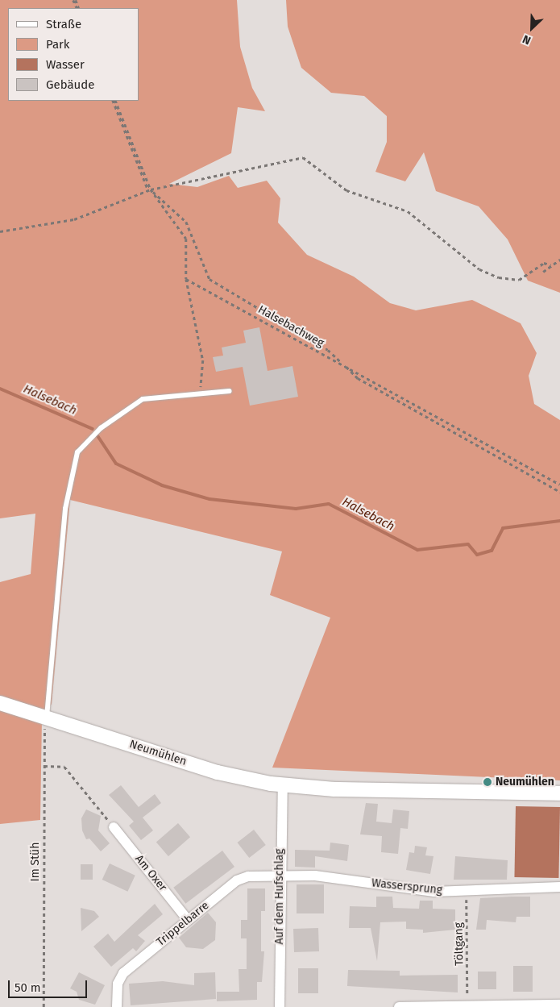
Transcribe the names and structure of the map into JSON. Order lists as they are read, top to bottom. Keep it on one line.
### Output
{"streets":{"street":["Neumühlen","Am Oxer","Wassersprung","Auf dem Hufschlag","Trippelbarre"],"path":["Halsebachweg","Im Stüh","Töltgang"]},"crossings":[["Neumühlen","Im Stüh"],["Neumühlen","Auf dem Hufschlag"],["Am Oxer","Trippelbarre"],["Wassersprung","Auf dem Hufschlag"],["Wassersprung","Trippelbarre"],["Wassersprung","Töltgang"],["Auf dem Hufschlag","Trippelbarre"]],"water":["Halsebach"],"places":["Neumühlen"],"legend":["Straße","Park","Wasser","Gebäude"],"scale_bar":"50 m","north":"bottom left"}
